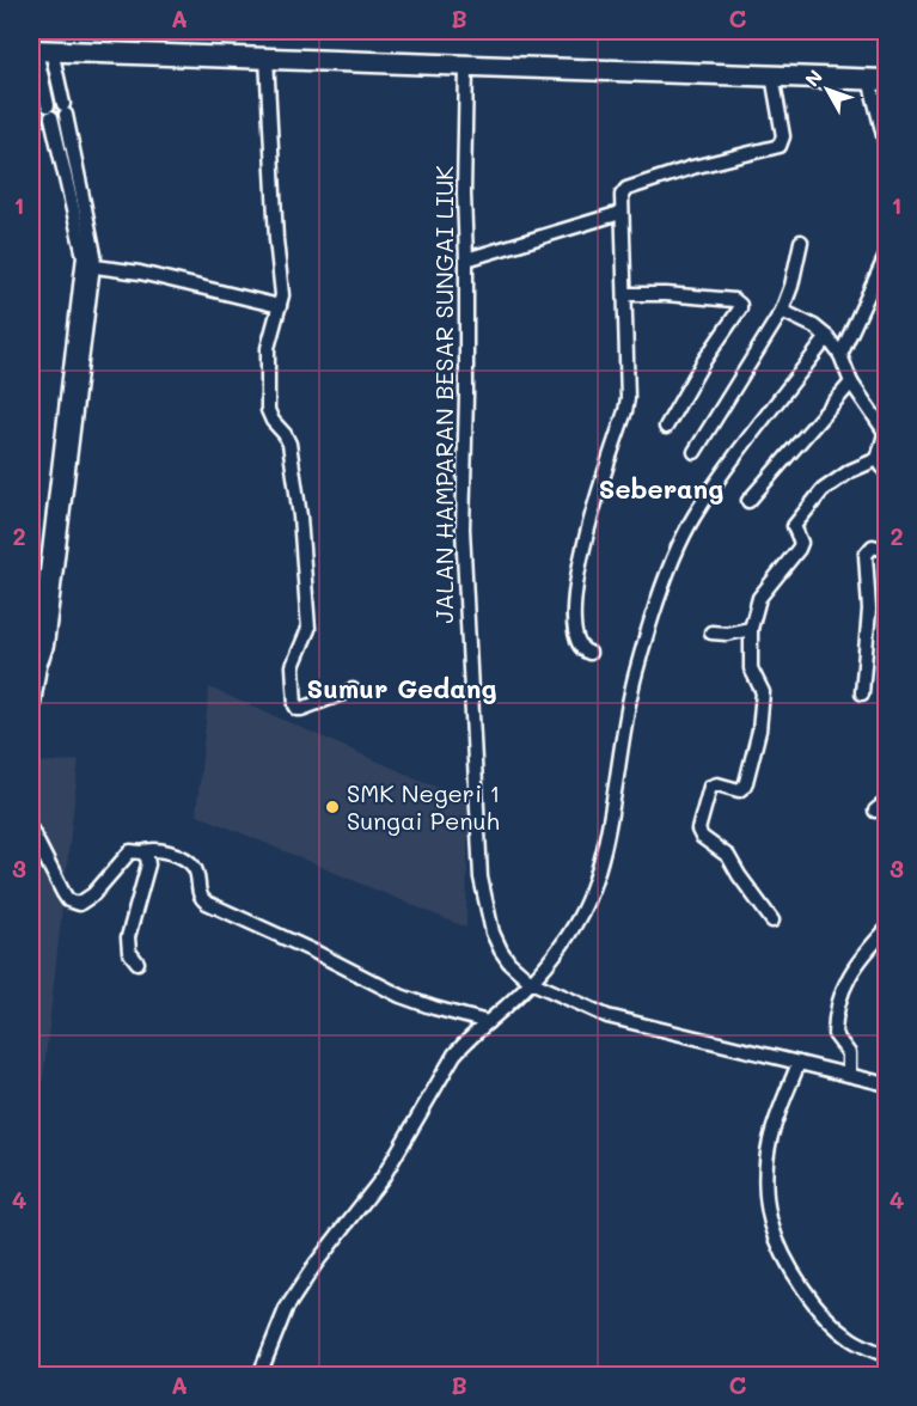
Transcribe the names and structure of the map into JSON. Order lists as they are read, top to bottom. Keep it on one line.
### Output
{"streets":{"street":["JALAN HAMPARAN BESAR SUNGAI LIUK"]},"districts":["Seberang","Sumur Gedang"],"places":["SMK Negeri 1 Sungai Penuh"],"north":"top left","grid":{"columns":["A","B","C"],"rows":["1","2","3","4"]}}
